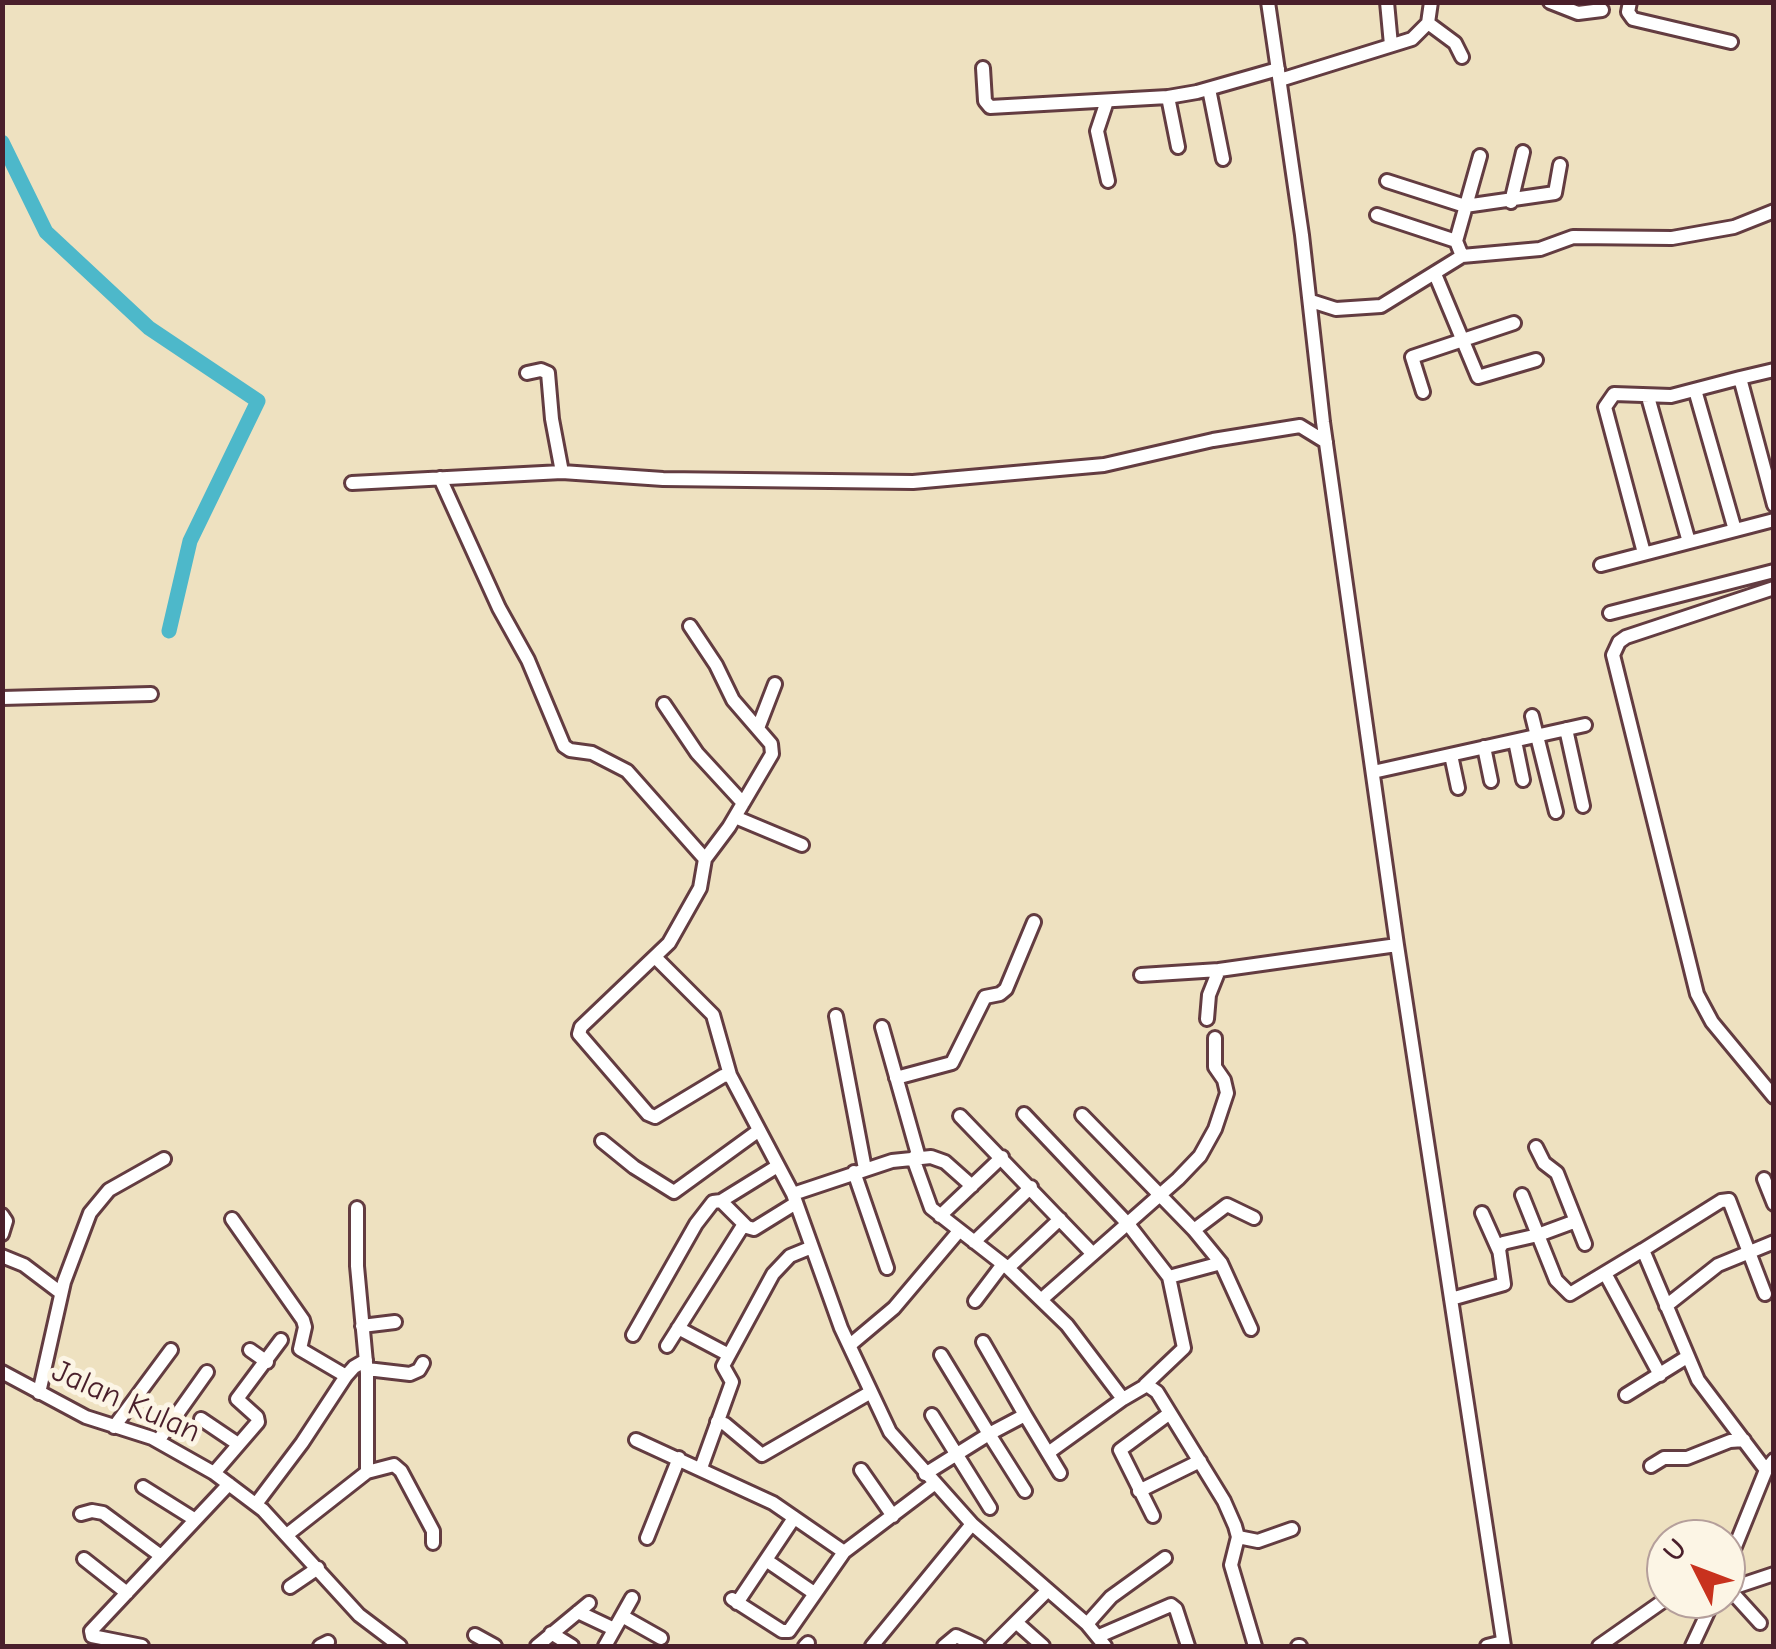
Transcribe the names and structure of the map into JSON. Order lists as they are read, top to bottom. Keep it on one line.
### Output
{"streets":{"street":["Jalan Kulan"]},"north":"top left"}
